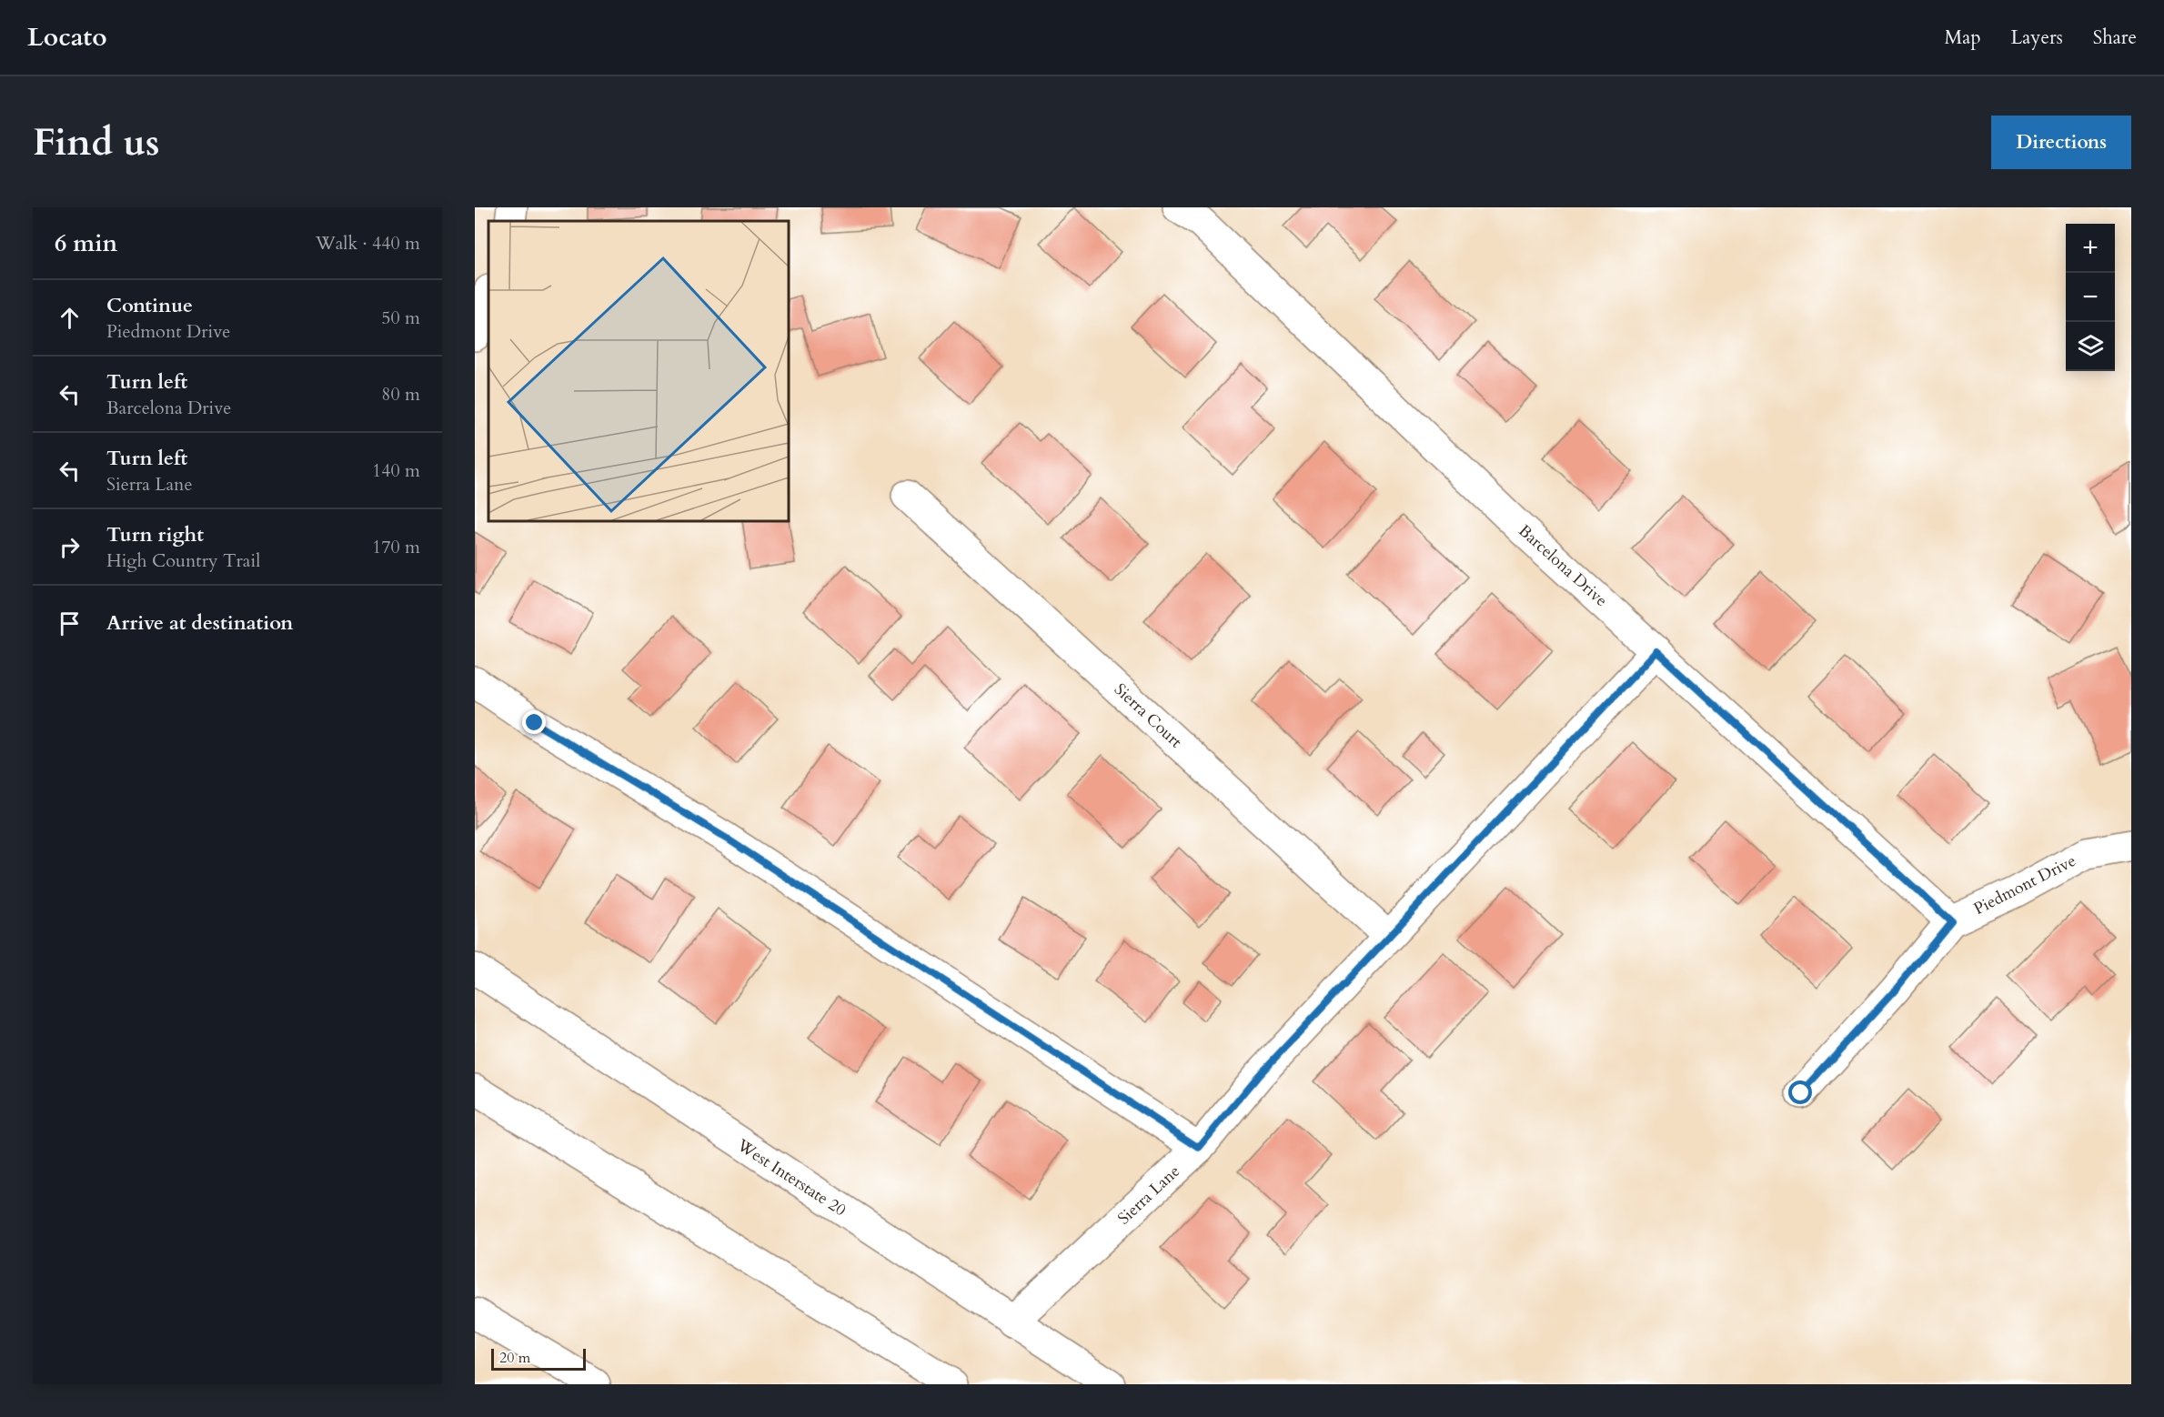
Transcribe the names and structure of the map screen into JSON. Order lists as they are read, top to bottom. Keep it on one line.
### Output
{"streets":{"main road":["Barcelona Drive","Sierra Court","Piedmont Drive","West Interstate 20","Sierra Lane"]},"crossings":[["Barcelona Drive","Piedmont Drive"],["Barcelona Drive","Sierra Lane"],["Sierra Court","Sierra Lane"],["West Interstate 20","Sierra Lane"]],"scale_bar":"20 m","page":{"header":"Locato","nav":["Map","Layers","Share"],"buttons":"Directions","title":"Find us","heading":["6 min","Walk · 440 m"],"map_buttons":["+","−"],"list":[["Continue","Piedmont Drive","50 m"],["Turn left","Barcelona Drive","80 m"],["Turn left","Sierra Lane","140 m"],["Turn right","High Country Trail","170 m"],"Arrive at destination"],"scale":"20 m"}}
